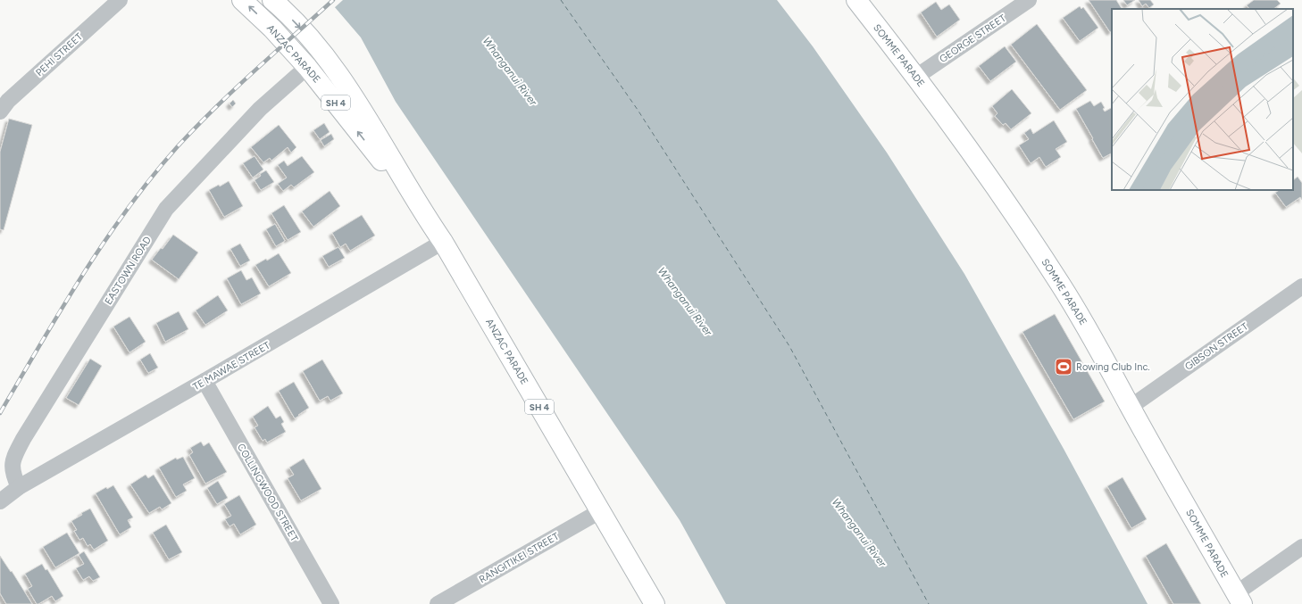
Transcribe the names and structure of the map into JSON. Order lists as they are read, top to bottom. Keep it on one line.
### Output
{"streets":{"main road":["ANZAC PARADE","SOMME PARADE","SH 4"],"street":["GEORGE STREET","PEHI STREET","EASTOWN ROAD","GIBSON STREET","TE MAWAE STREET","COLLINGWOOD STREET","RANGITIKEI STREET"]},"crossings":[["GEORGE STREET","SOMME PARADE"],["ANZAC PARADE","EASTOWN ROAD"],["ANZAC PARADE","TE MAWAE STREET"],["ANZAC PARADE","RANGITIKEI STREET"],["SOMME PARADE","GIBSON STREET"],["EASTOWN ROAD","TE MAWAE STREET"],["TE MAWAE STREET","COLLINGWOOD STREET"]],"water":["Whanganui River"],"places":{"sports":["Rowing Club Inc."]}}
